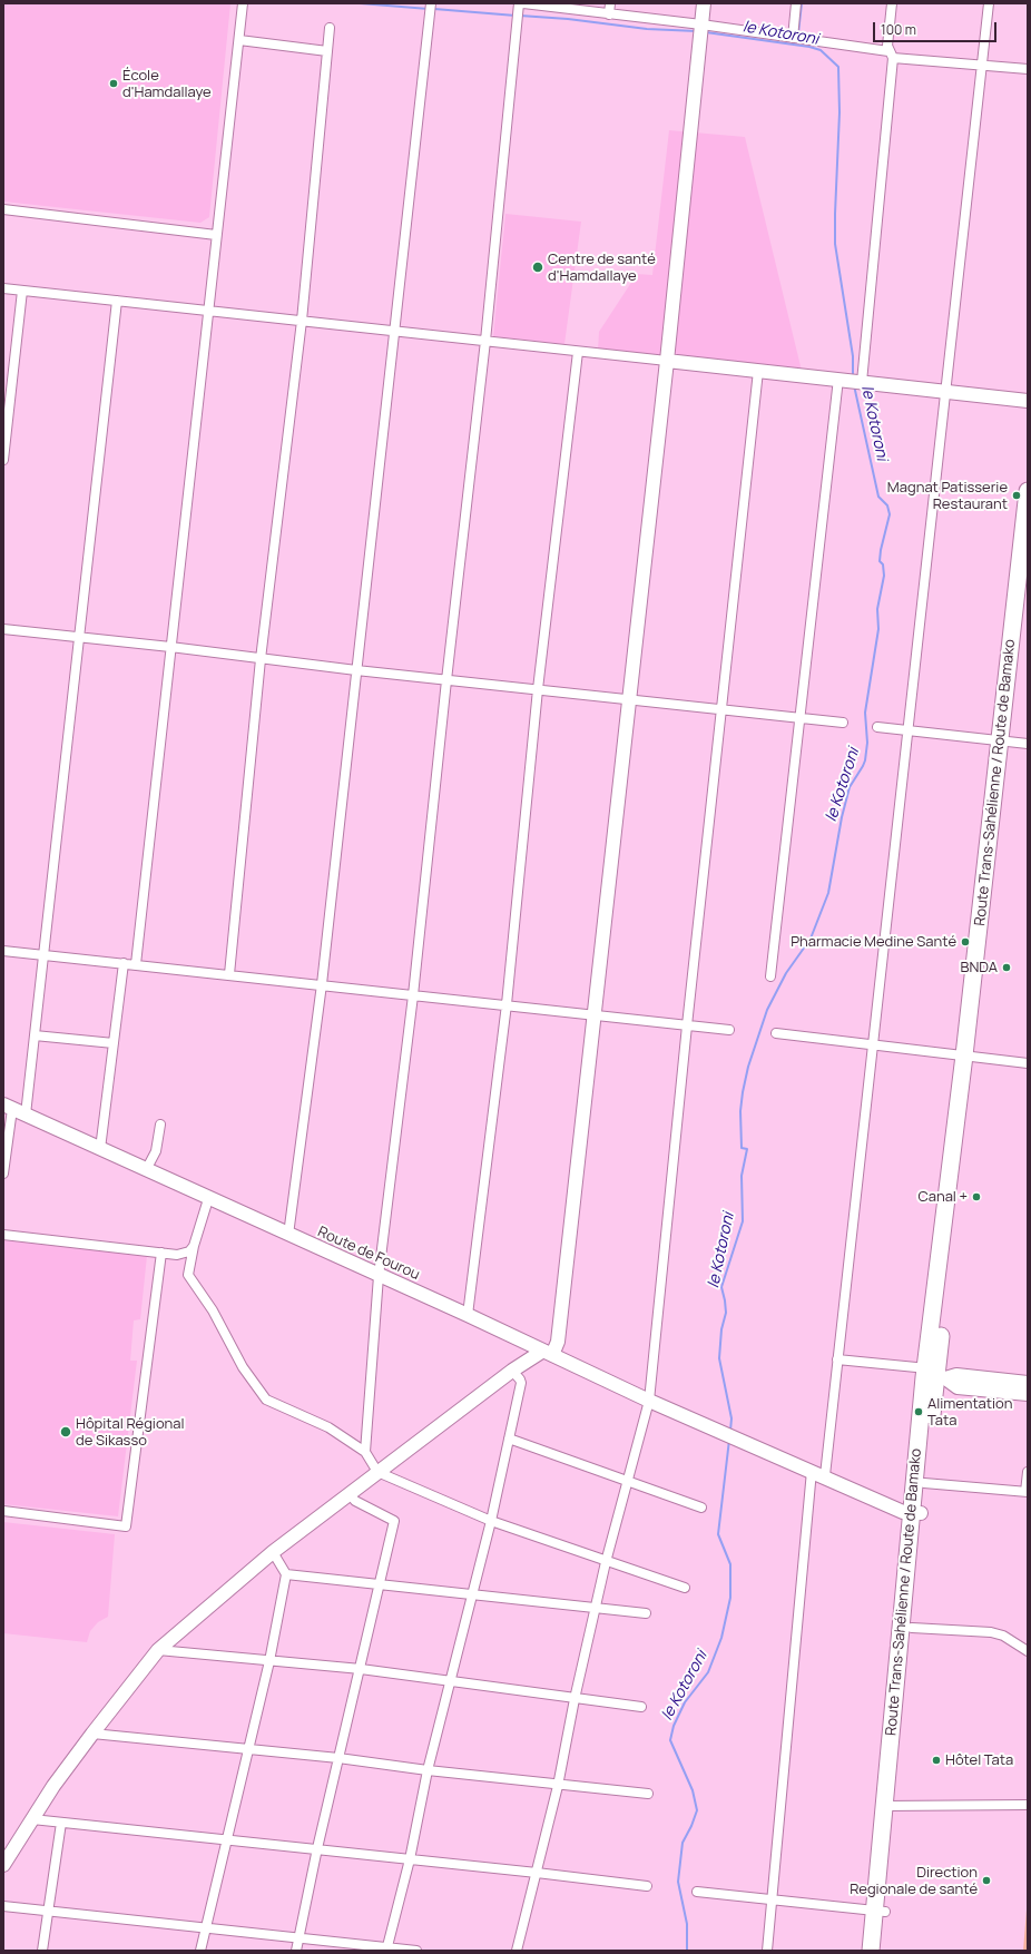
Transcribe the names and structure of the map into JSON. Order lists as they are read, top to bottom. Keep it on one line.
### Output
{"streets":{"highway":["Route Trans-Sahélienne / Route de Bamako"],"street":["Route de Fourou"]},"crossings":[["Route Trans-Sahélienne / Route de Bamako","Route de Fourou"]],"water":["le Kotoroni"],"places":["École d'Hamdallaye","Centre de santé d'Hamdallaye","Magnat Patisserie Restaurant","Pharmacie Medine Santé","BNDA","Canal +","Alimentation Tata","Hôpital Régional de Sikasso","Hôtel Tata","Direction Regionale de santé"],"scale_bar":"100 m"}
